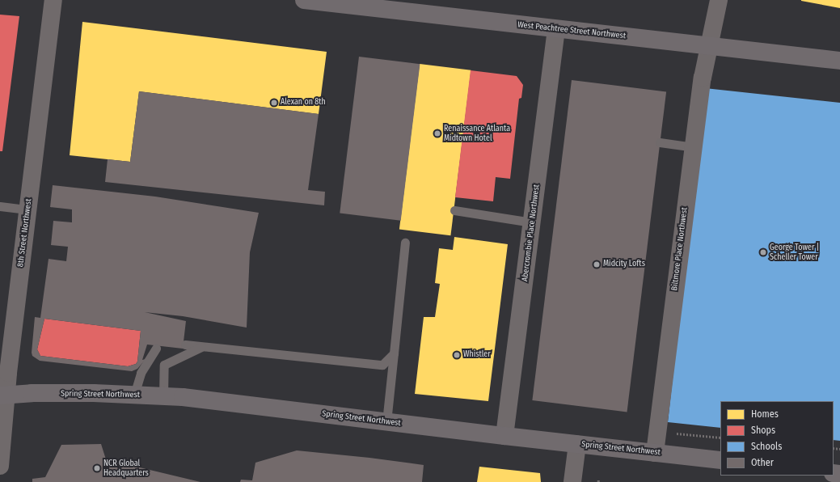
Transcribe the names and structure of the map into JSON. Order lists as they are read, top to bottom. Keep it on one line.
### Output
{"streets":{"main road":["West Peachtree Street Northwest","Spring Street Northwest"],"street":["8th Street Northwest","Abercrombie Place Northwest","Biltmore Place Northwest"]},"crossings":[["West Peachtree Street Northwest","Abercrombie Place Northwest"],["West Peachtree Street Northwest","Biltmore Place Northwest"],["8th Street Northwest","Spring Street Northwest"],["Abercrombie Place Northwest","Spring Street Northwest"],["Biltmore Place Northwest","Spring Street Northwest"]],"places":["Alexan on 8th","Renaissance Atlanta Midtown Hotel","George Tower | Scheller Tower","Midcity Lofts","Whistler","NCR Global Headquarters"],"legend":["Homes","Shops","Schools","Other"]}
